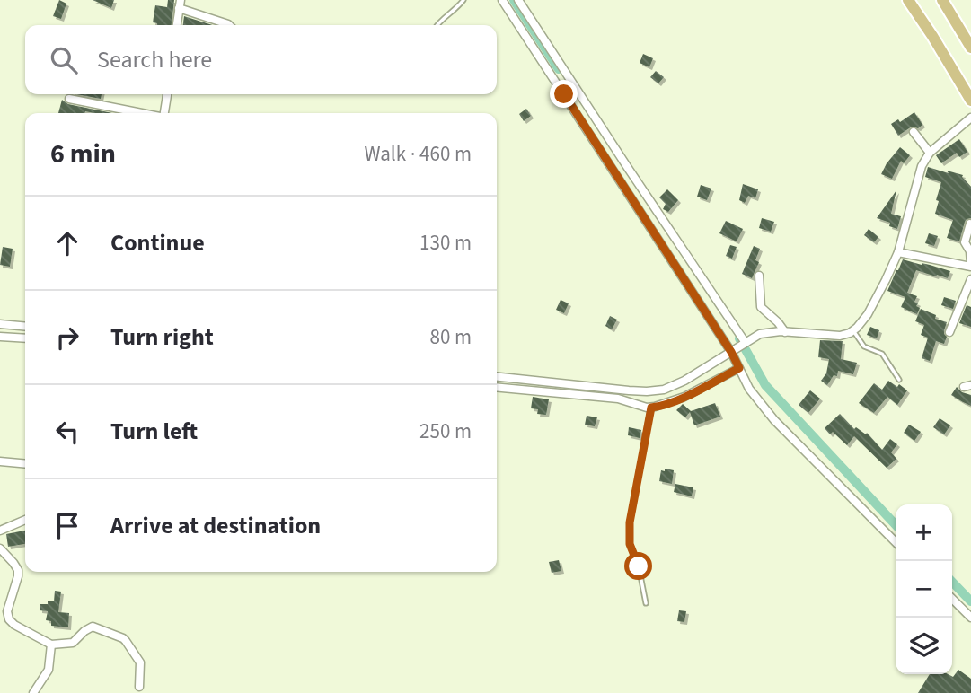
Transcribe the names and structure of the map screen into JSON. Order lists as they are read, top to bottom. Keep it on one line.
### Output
{"page":{"search":"Search here","heading":["6 min","Walk · 460 m"],"list":[["Continue","130 m"],["Turn right","80 m"],["Turn left","250 m"],"Arrive at destination"],"map_buttons":["+","−"]}}
